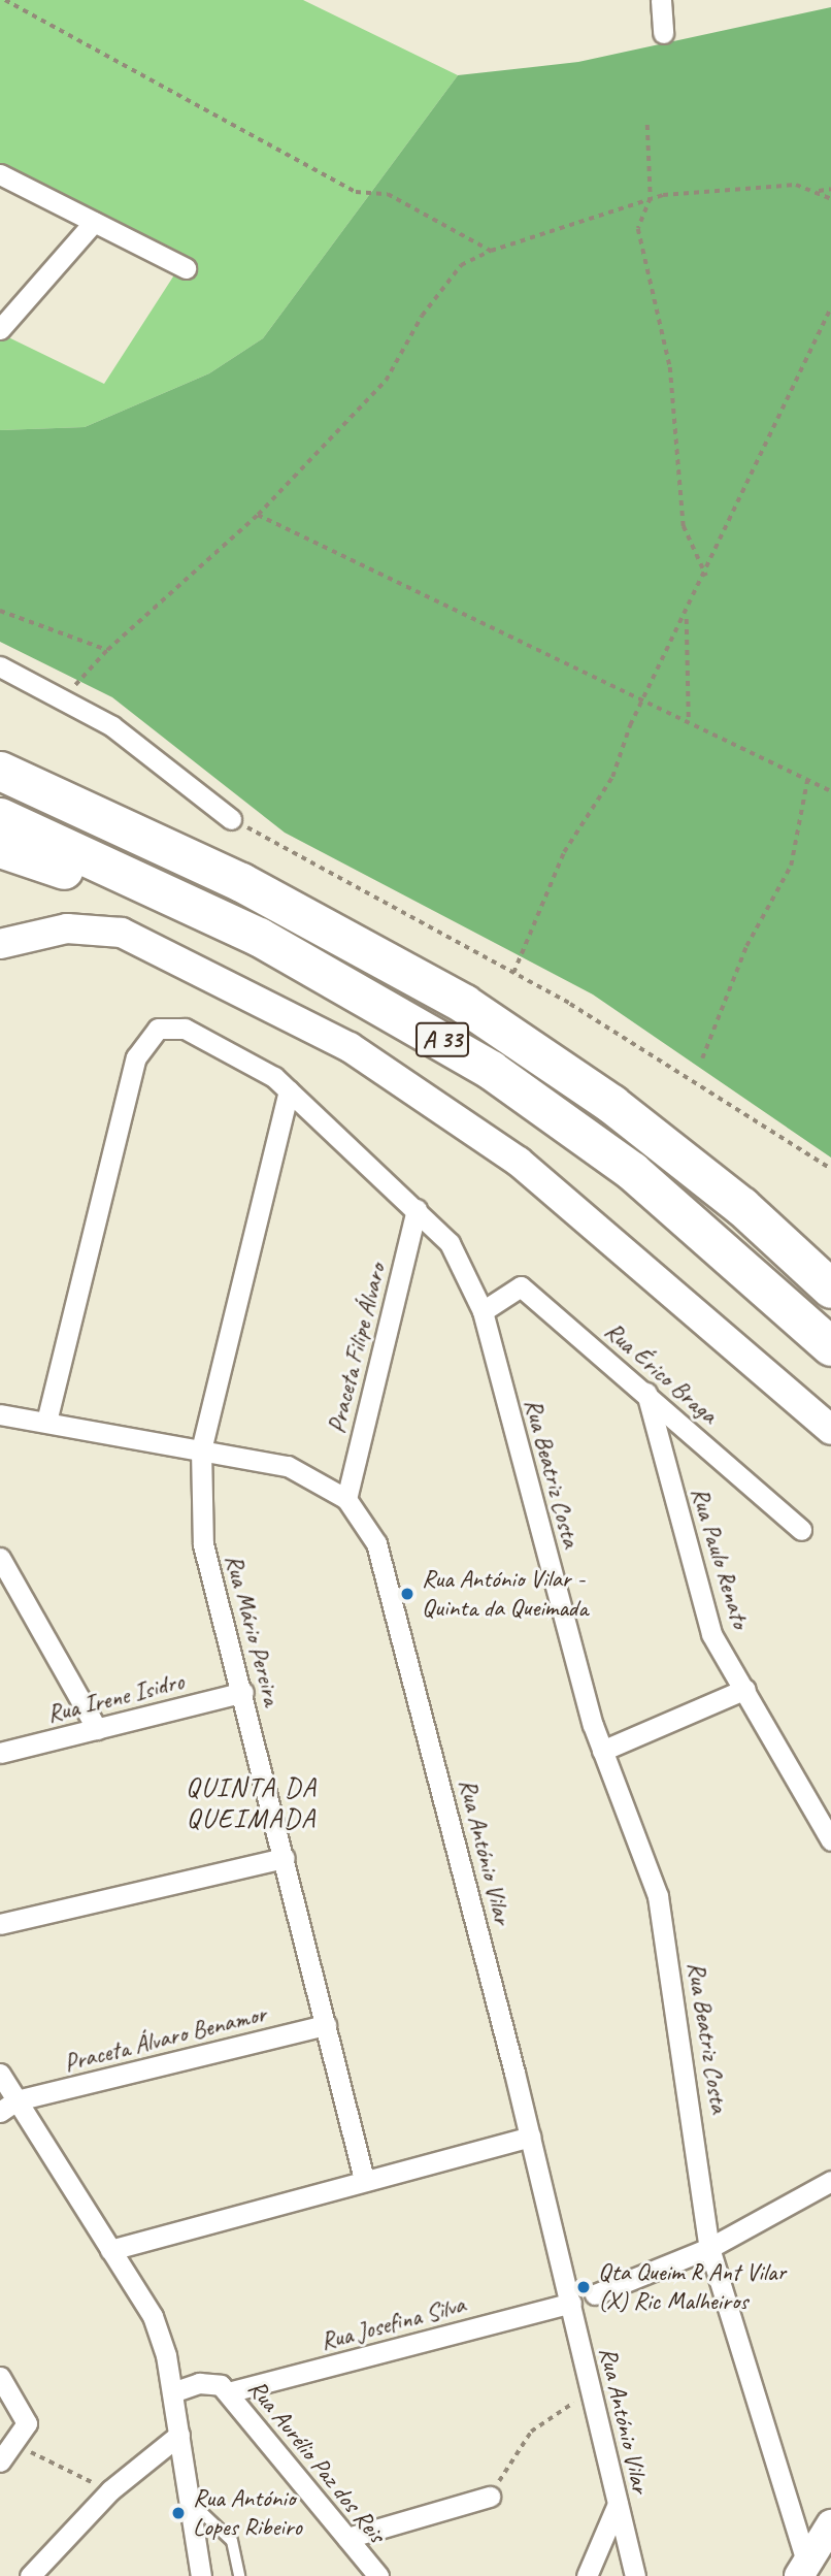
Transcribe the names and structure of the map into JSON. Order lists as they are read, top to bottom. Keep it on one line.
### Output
{"streets":{"highway":["A 33"],"street":["Praceta Filipe Álvaro","Rua Érico Braga","Rua Beatriz Costa","Rua Paulo Renato","Rua Mário Pereira","Rua Irene Isidro","Rua António Vilar","Praceta Álvaro Benamor","Rua Josefina Silva","Rua Aurélio Paz dos Reis"]},"crossings":[["Praceta Filipe Álvaro","Rua Beatriz Costa"],["Praceta Filipe Álvaro","Rua António Vilar"],["Rua Érico Braga","Rua Beatriz Costa"],["Rua Érico Braga","Rua Paulo Renato"],["Rua Beatriz Costa","Rua Mário Pereira"],["Rua Mário Pereira","Rua Irene Isidro"],["Rua Mário Pereira","Praceta Álvaro Benamor"],["Rua António Vilar","Rua Josefina Silva"],["Rua Josefina Silva","Rua Aurélio Paz dos Reis"]],"districts":["QUINTA DA QUEIMADA"],"places":["Rua António Vilar - Quinta da Queimada","Qta Queim R Ant Vilar (X) Ric Malheiros","Rua António Lopes Ribeiro"]}
